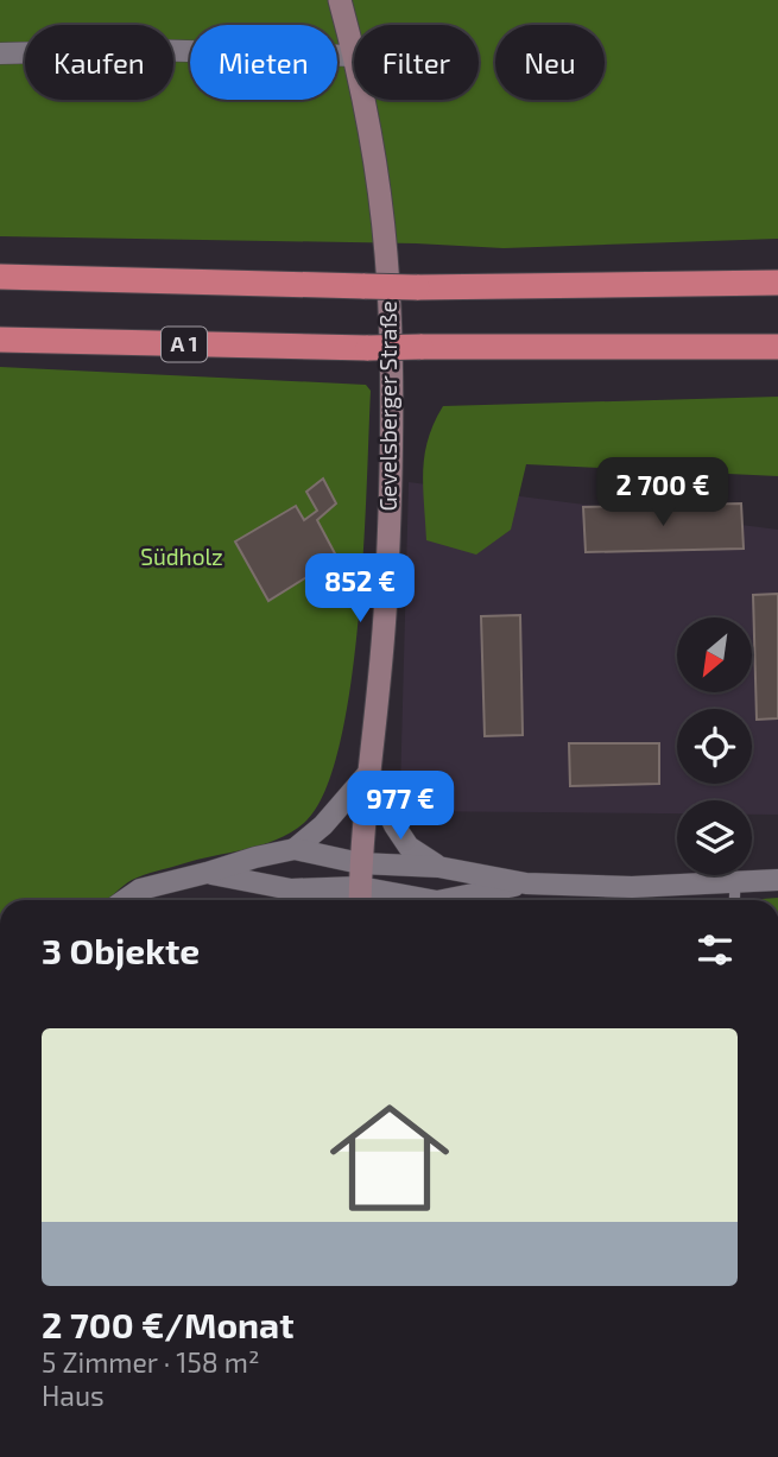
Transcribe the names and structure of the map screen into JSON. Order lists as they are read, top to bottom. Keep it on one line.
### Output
{"streets":{"highway":["A 1"],"main road":["Gevelsberger Straße"]},"parks":["Südholz"],"north":"bottom left","page":{"chip":["Kaufen","Mieten","Filter","Neu"],"price":["2 700 €","852 €","977 €"],"heading":"3 Objekte","list":[{"name":"2 700 €/Monat","note":"5 Zimmer · 158 m² · Haus"}]}}
